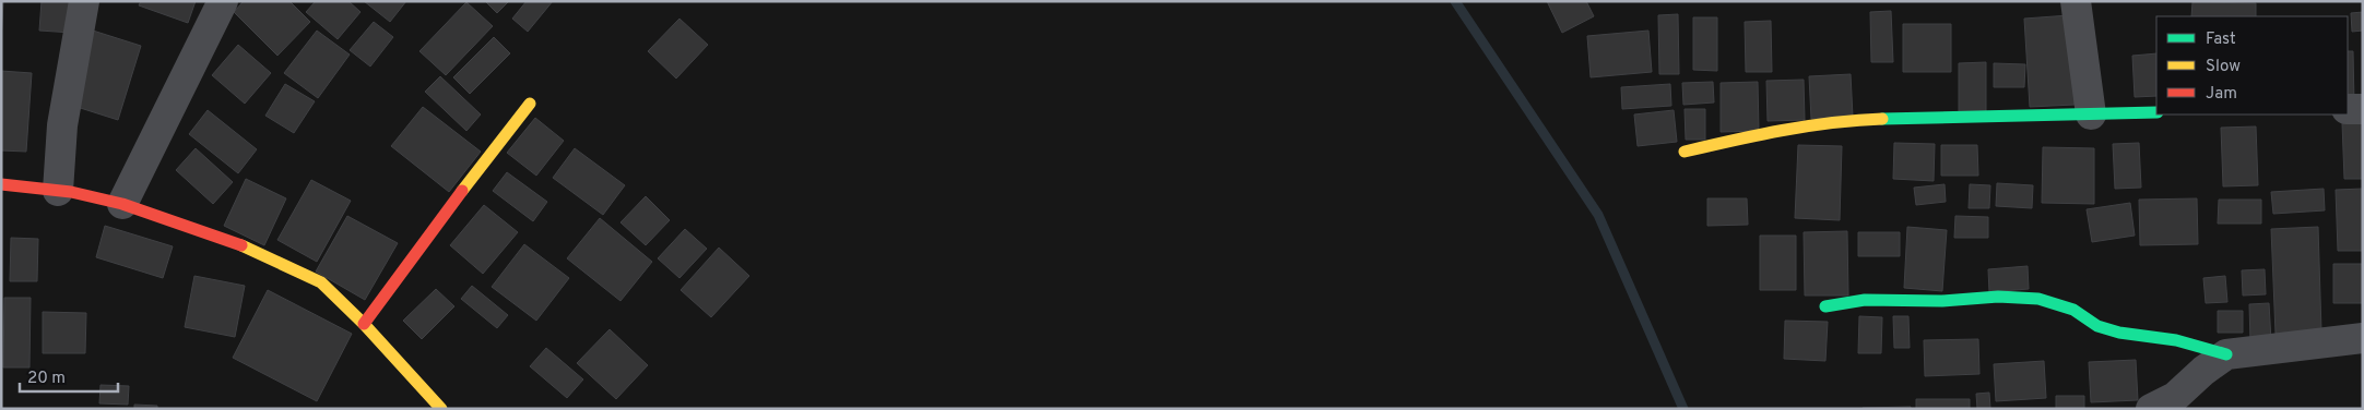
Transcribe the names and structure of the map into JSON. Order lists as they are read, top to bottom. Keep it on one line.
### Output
{"legend":["Fast","Slow","Jam"],"scale_bar":"20 m"}
